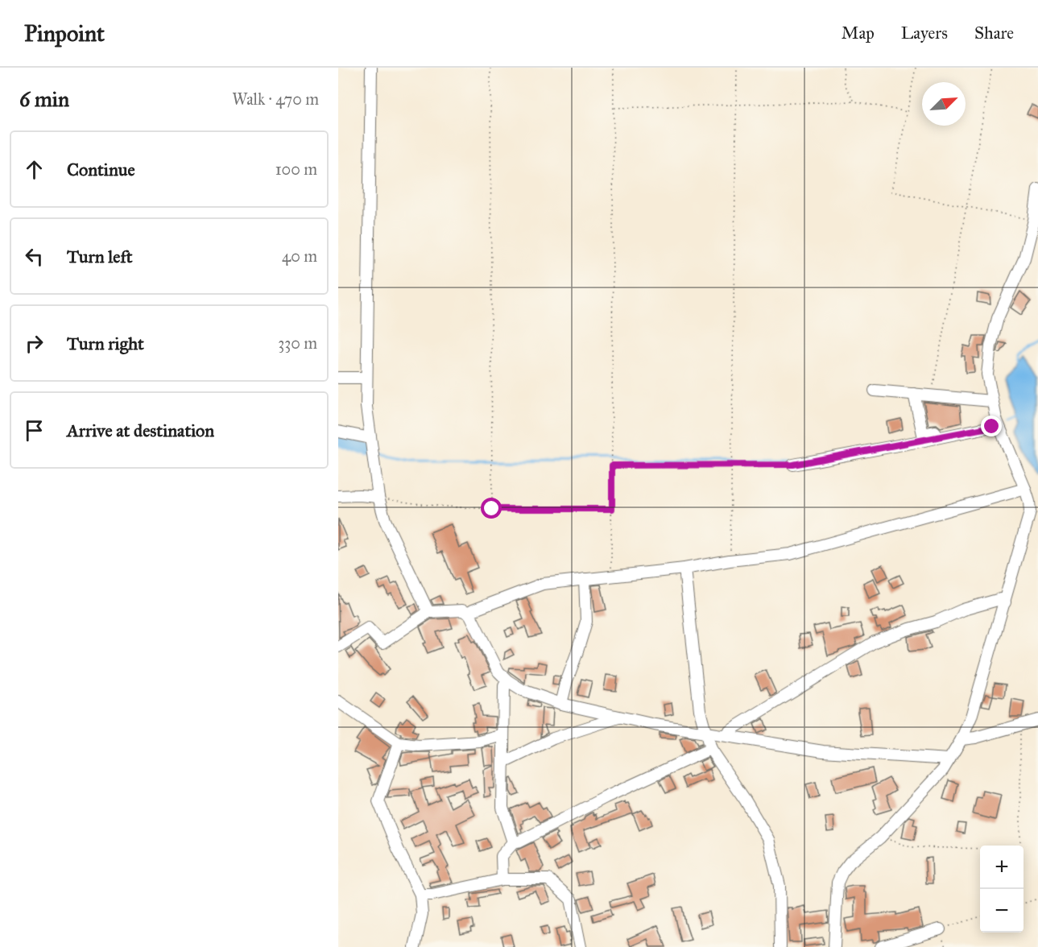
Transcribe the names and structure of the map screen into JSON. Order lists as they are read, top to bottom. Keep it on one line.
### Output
{"north":"top right","page":{"header":"Pinpoint","nav":["Map","Layers","Share"],"heading":["6 min","Walk · 470 m"],"list":[["Continue","100 m"],["Turn left","40 m"],["Turn right","330 m"],"Arrive at destination"],"map_buttons":["+","−"]}}
